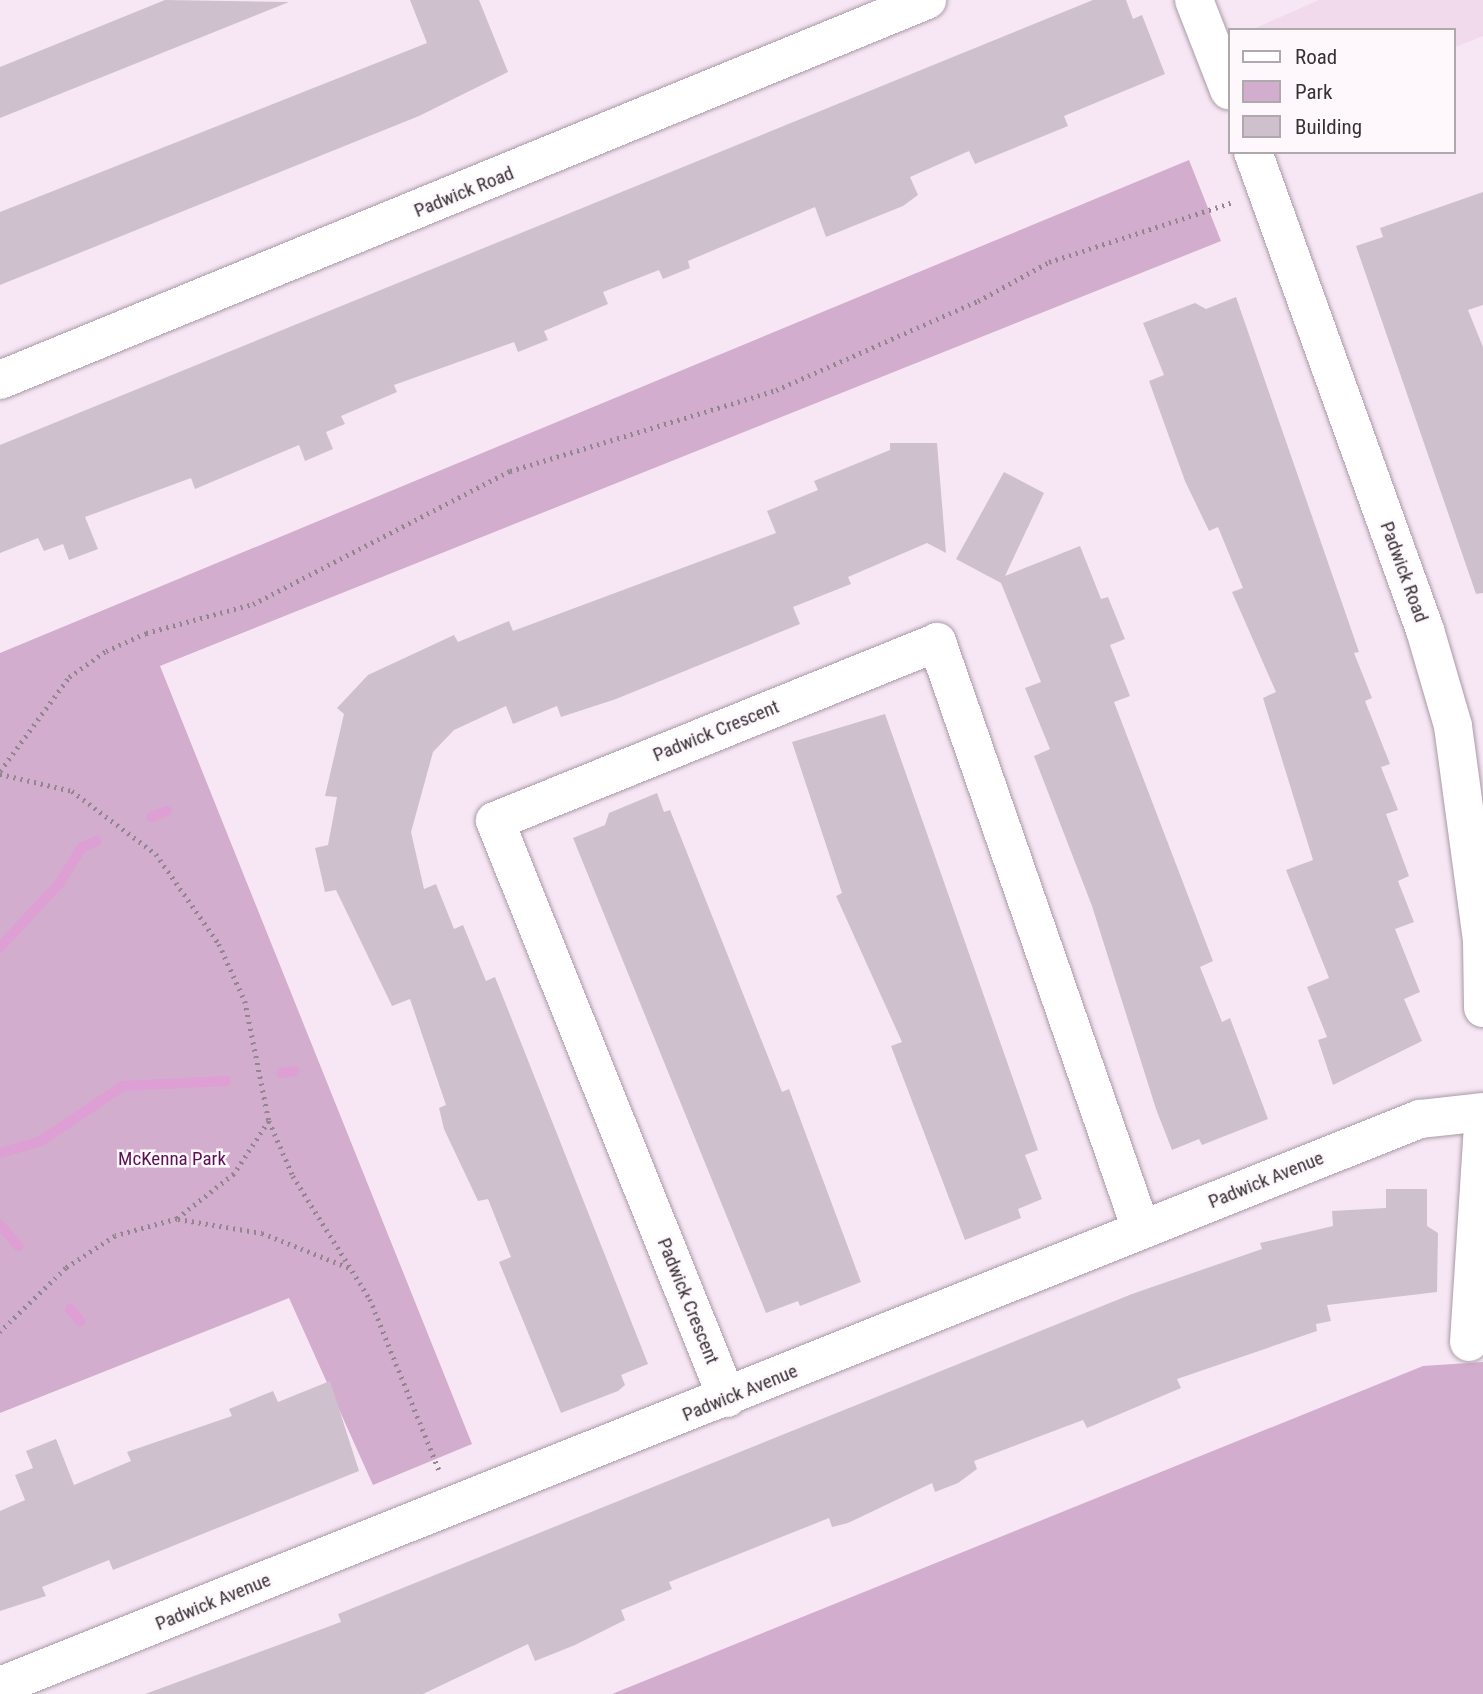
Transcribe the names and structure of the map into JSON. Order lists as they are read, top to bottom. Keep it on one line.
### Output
{"streets":{"street":["Padwick Road","Padwick Crescent","Padwick Avenue"]},"crossings":[["Padwick Crescent","Padwick Avenue"]],"parks":["McKenna Park"],"legend":["Road","Park","Building"]}
